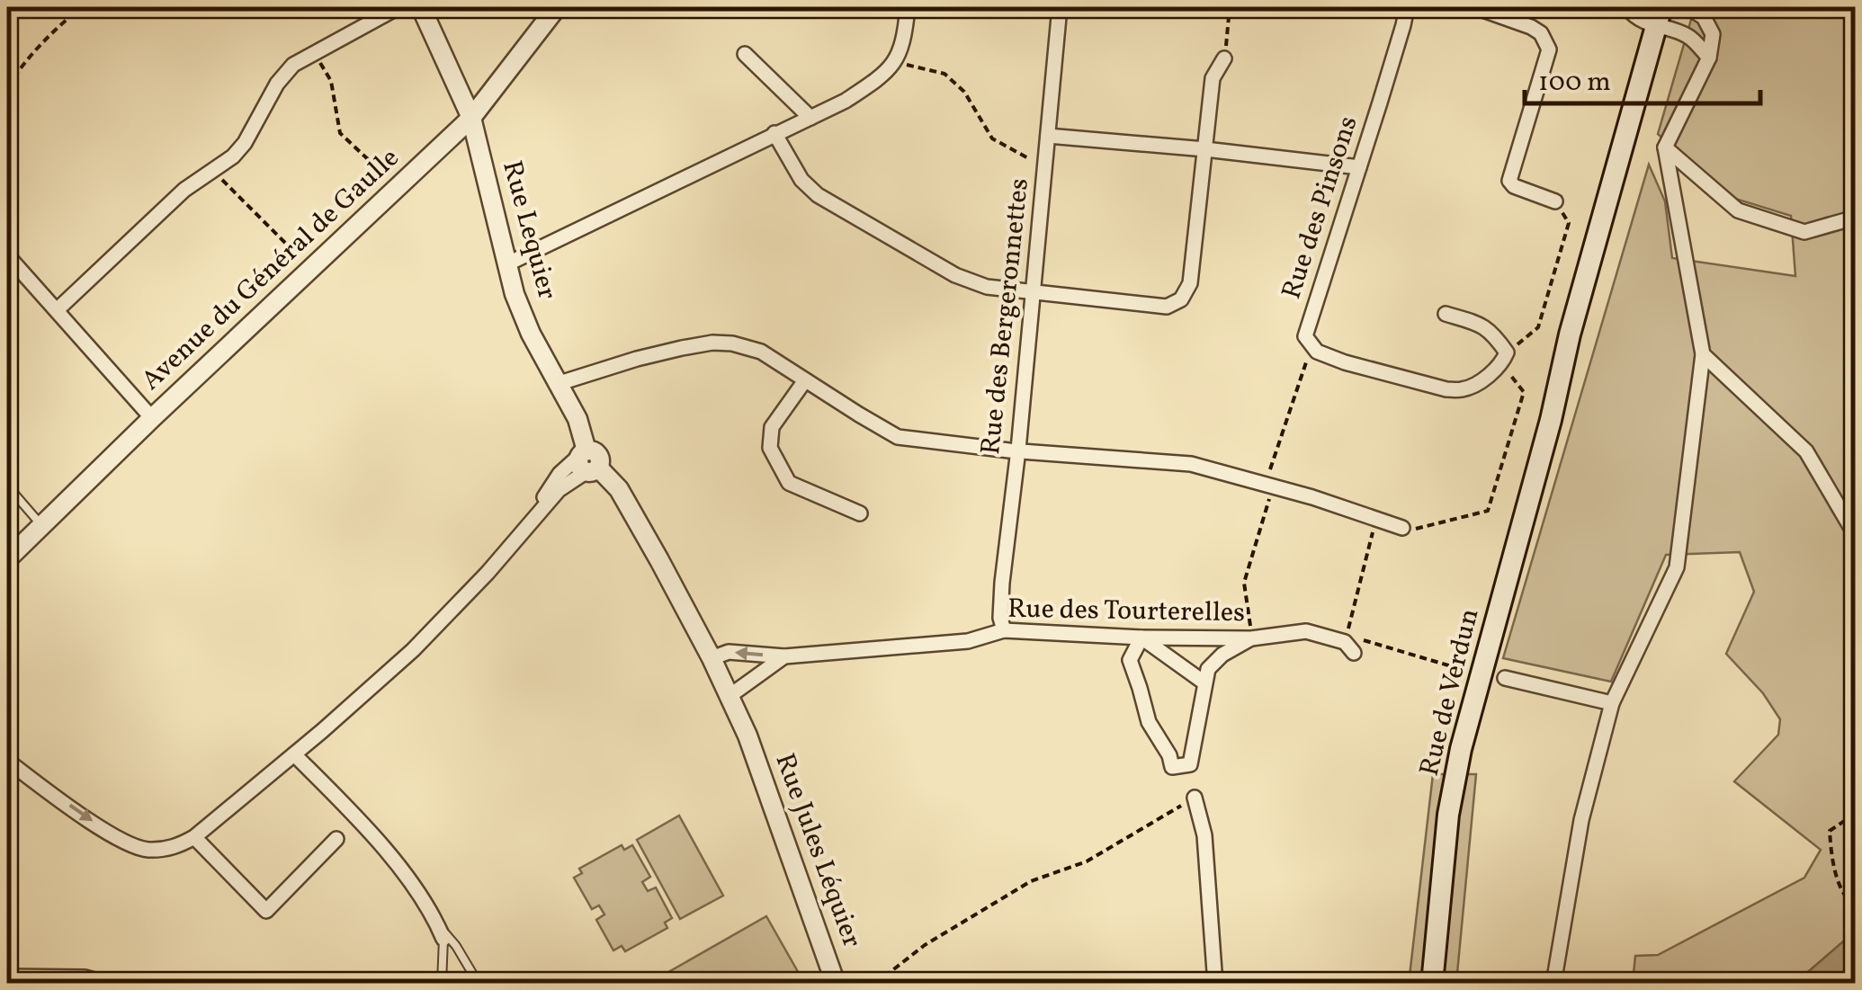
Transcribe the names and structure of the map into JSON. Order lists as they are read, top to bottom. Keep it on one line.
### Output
{"streets":{"main road":["Rue de Verdun"],"street":["Rue des Pinsons","Rue Lequier","Avenue du Général de Gaulle","Rue des Bergeronnettes","Rue des Tourterelles","Rue Jules Léquier"]},"crossings":[["Rue Lequier","Avenue du Général de Gaulle"],["Rue Lequier","Rue des Tourterelles"],["Rue Lequier","Rue Jules Léquier"],["Rue des Bergeronnettes","Rue des Tourterelles"]],"scale_bar":"100 m"}
